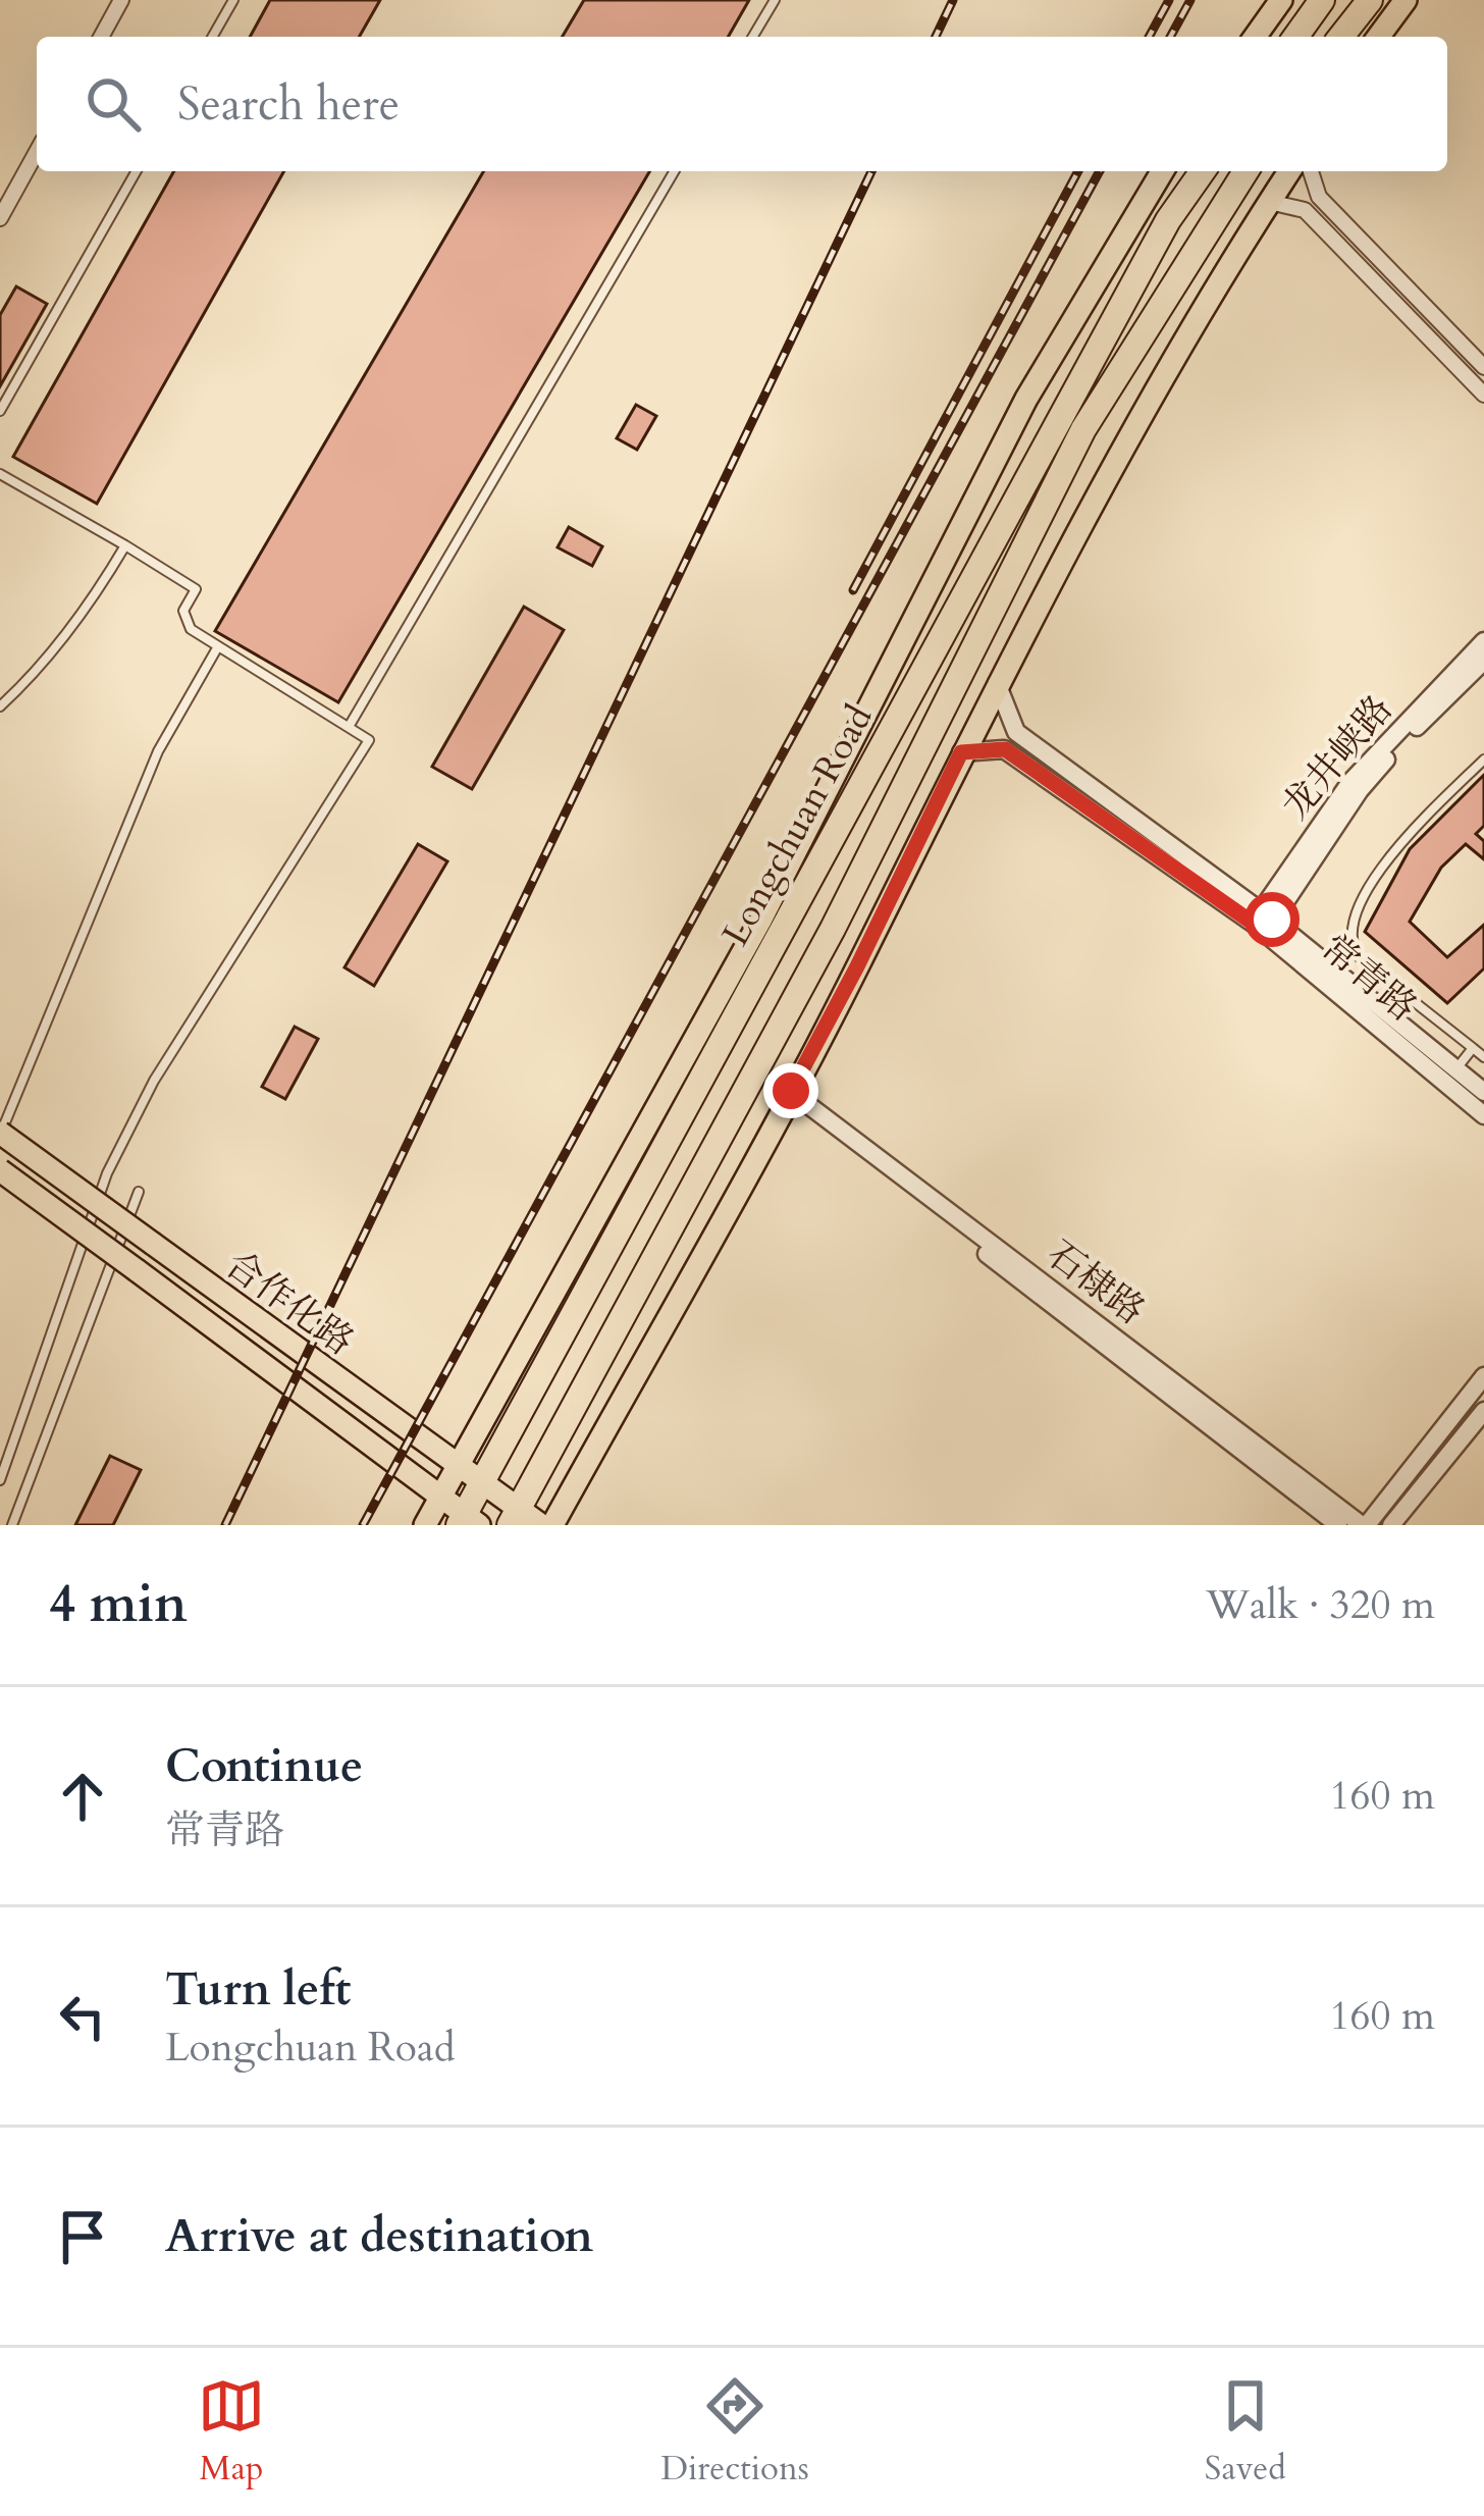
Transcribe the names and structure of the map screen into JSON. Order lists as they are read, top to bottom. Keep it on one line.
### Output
{"streets":{"highway":["Longchuan Road"],"main road":["合作化路"],"street":["龙井峡路","常青路","石棣路"]},"crossings":[["龙井峡路","常青路"],["Longchuan Road","合作化路"]],"page":{"search":"Search here","heading":["4 min","Walk · 320 m"],"list":[["Continue","常青路","160 m"],["Turn left","Longchuan Road","160 m"],"Arrive at destination"],"nav":["Map","Directions","Saved"]}}
